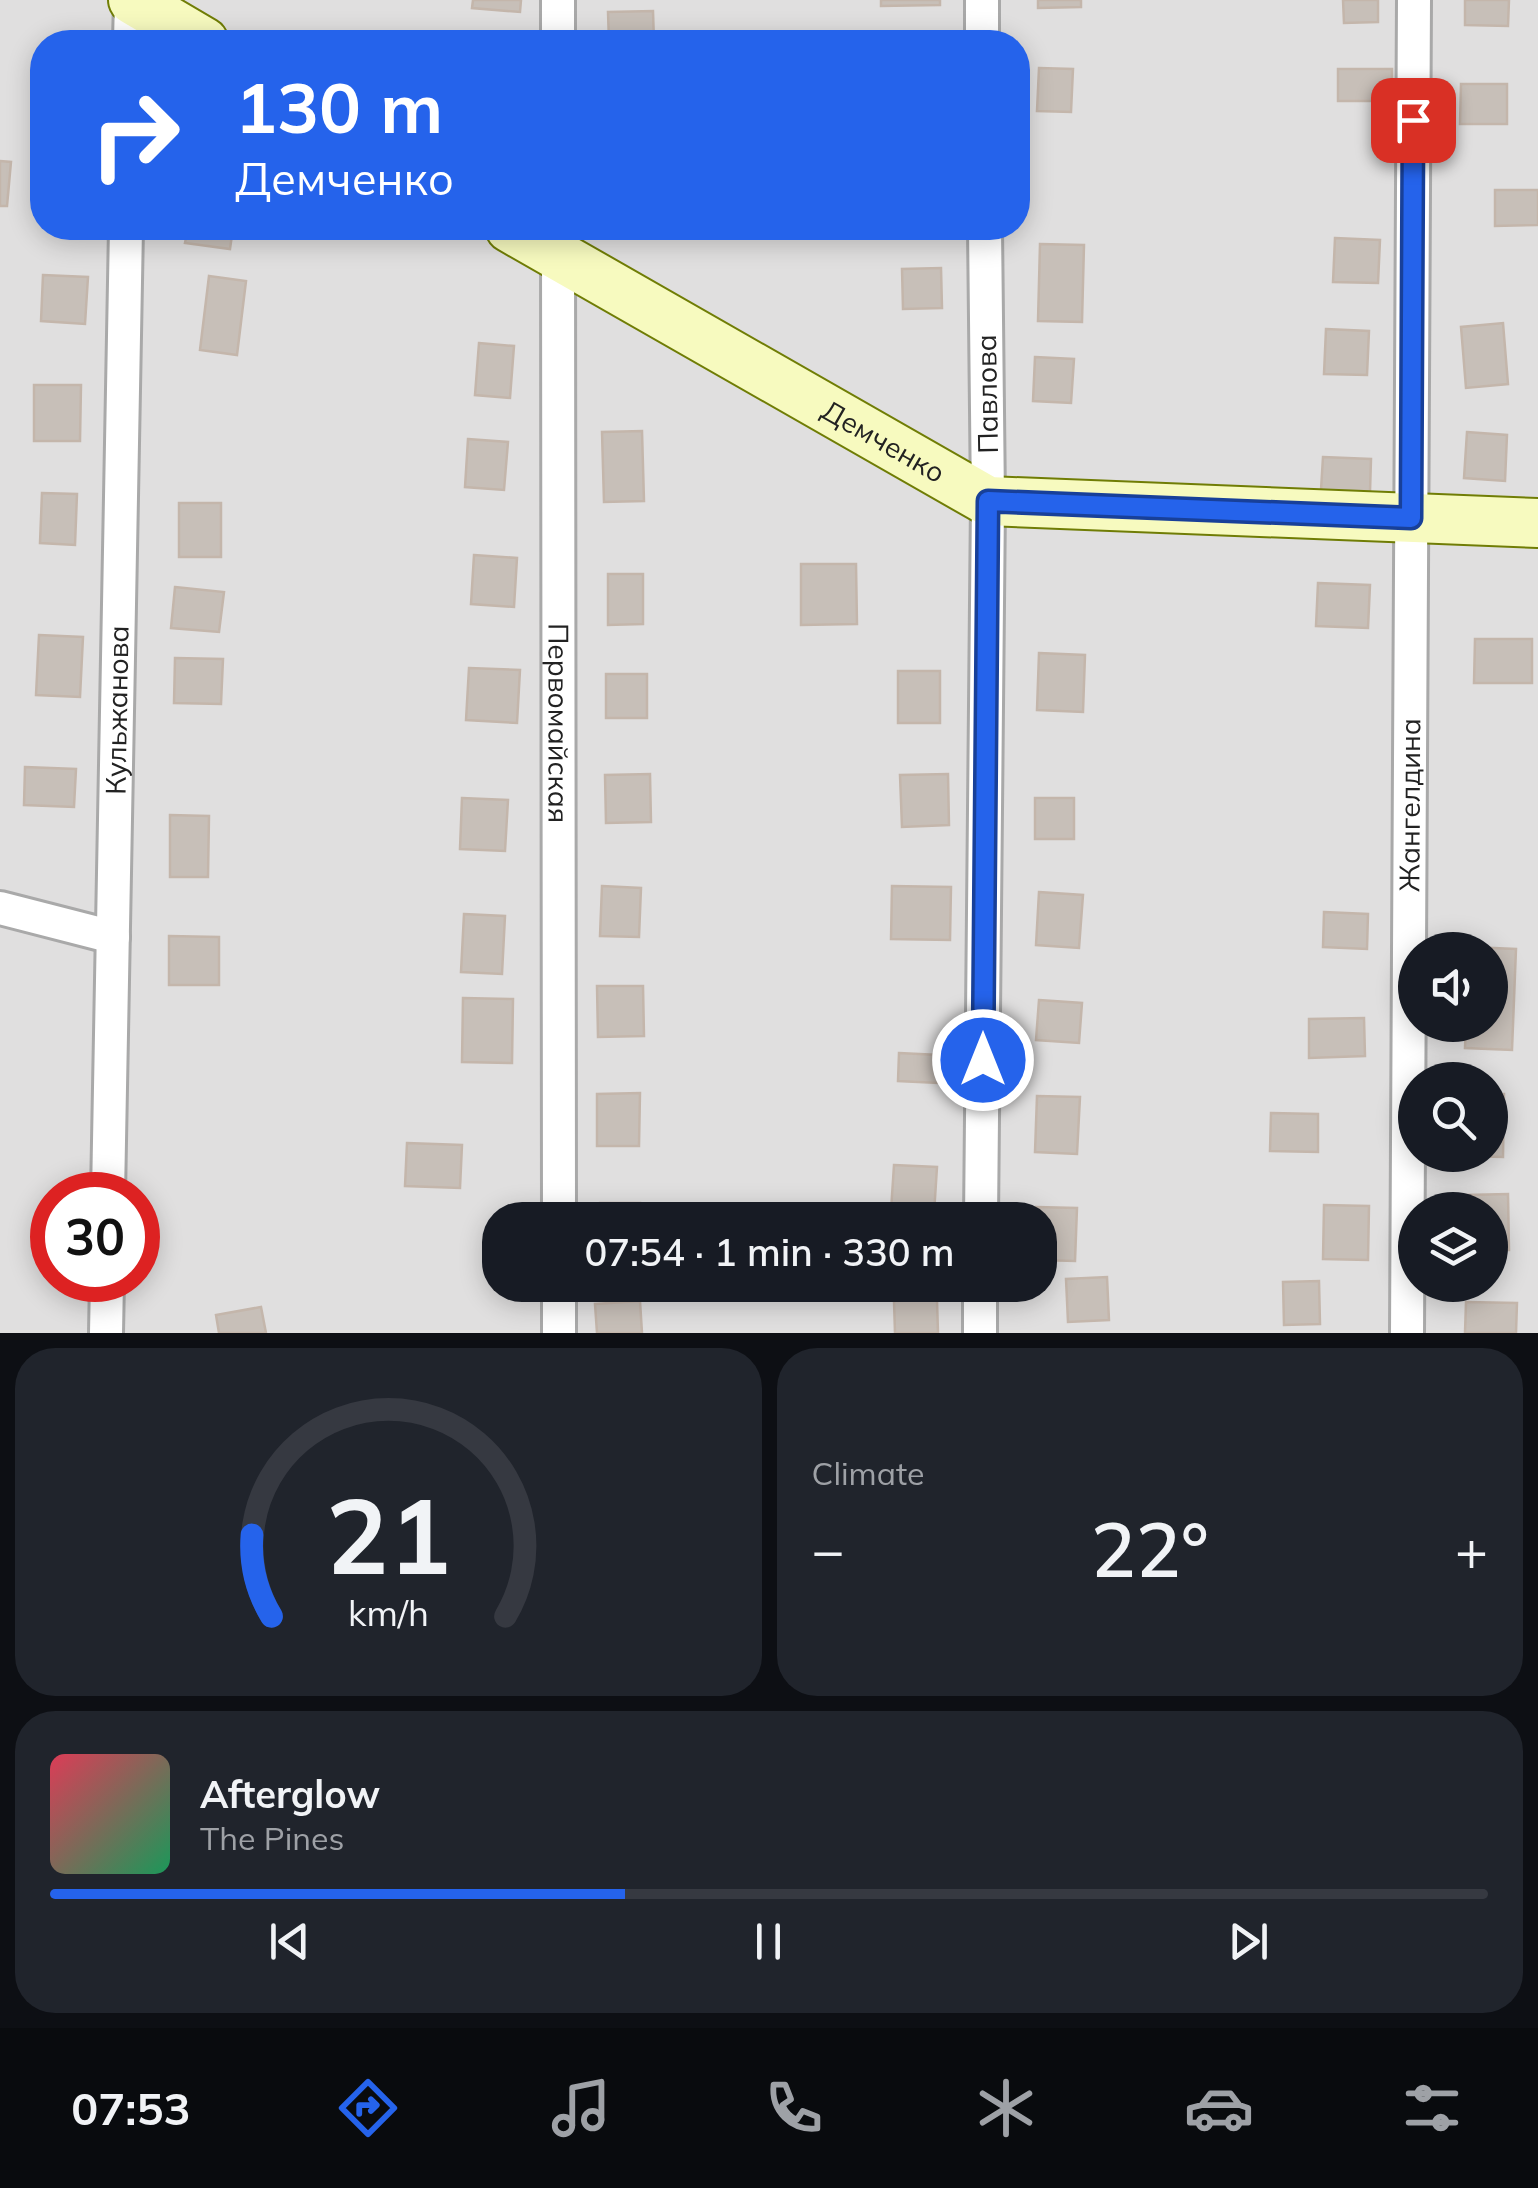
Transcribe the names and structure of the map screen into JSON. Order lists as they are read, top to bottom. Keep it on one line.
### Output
{"streets":{"street":["Павлова","Демченко","Кульжанова","Первомайская","Жангелдина"]},"crossings":[["Павлова","Демченко"],["Демченко","Первомайская"],["Демченко","Жангелдина"]],"page":{"turn":["130 m","Демченко"],"limit":"30","trip":"07:54 · 1 min · 330 m","tile":"Climate","heat":["−","22°","+"],"song":["Afterglow","The Pines"],"tabs":"07:53","gauge":["21","km/h"]}}
